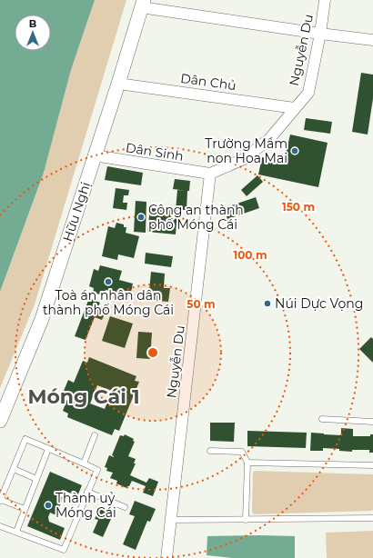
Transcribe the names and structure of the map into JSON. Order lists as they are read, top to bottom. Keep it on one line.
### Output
{"streets":{"street":["Nguyễn Du","Dân Chủ","Dân Sinh","Hữu Nghị"]},"crossings":[["Nguyễn Du","Dân Chủ"],["Nguyễn Du","Dân Sinh"],["Dân Chủ","Hữu Nghị"],["Dân Sinh","Hữu Nghị"]],"districts":["Móng Cái 1"],"places":["Trường Mầm non Hoa Mai","Công an thành phố Móng Cái","Toà án nhân dân thành phố Móng Cái","Núi Dực Vọng","Thành uỷ Móng Cái"],"north":"top","rings":["150 m","100 m","50 m"]}
